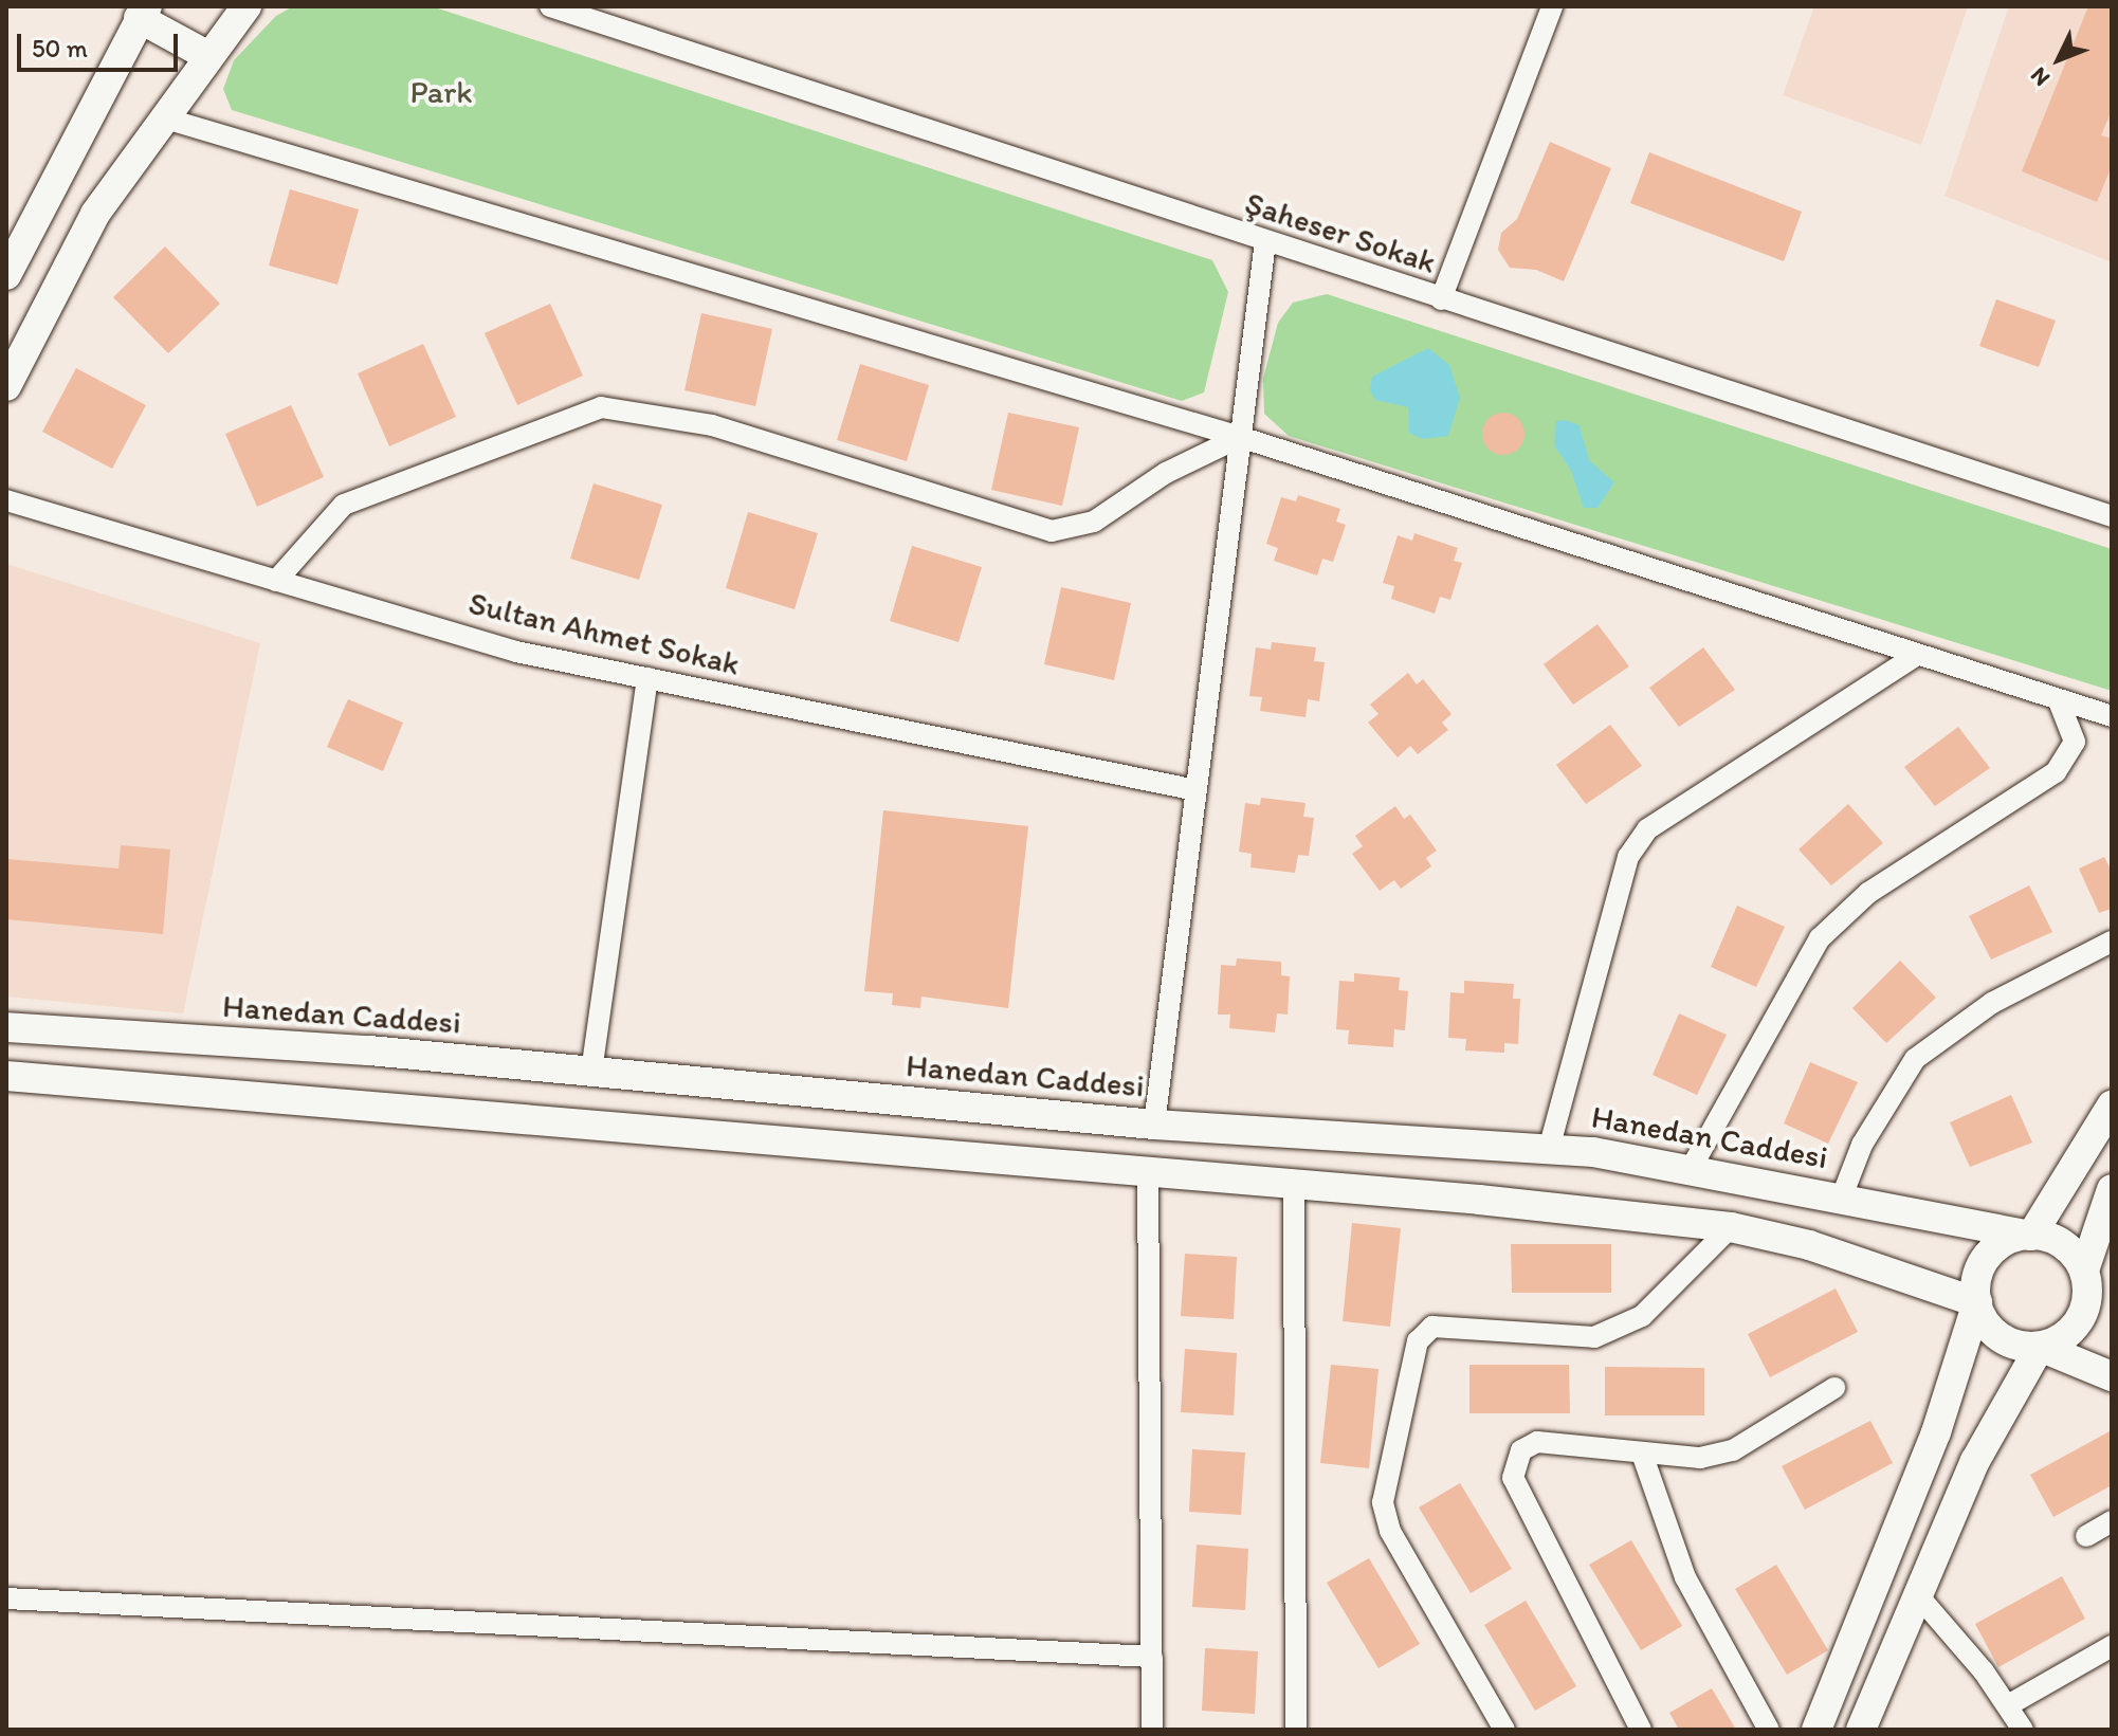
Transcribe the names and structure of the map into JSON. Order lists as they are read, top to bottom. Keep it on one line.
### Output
{"streets":{"street":["Şaheser Sokak","Sultan Ahmet Sokak","Hanedan Caddesi"]},"parks":["Park"],"scale_bar":"50 m","north":"bottom left"}
